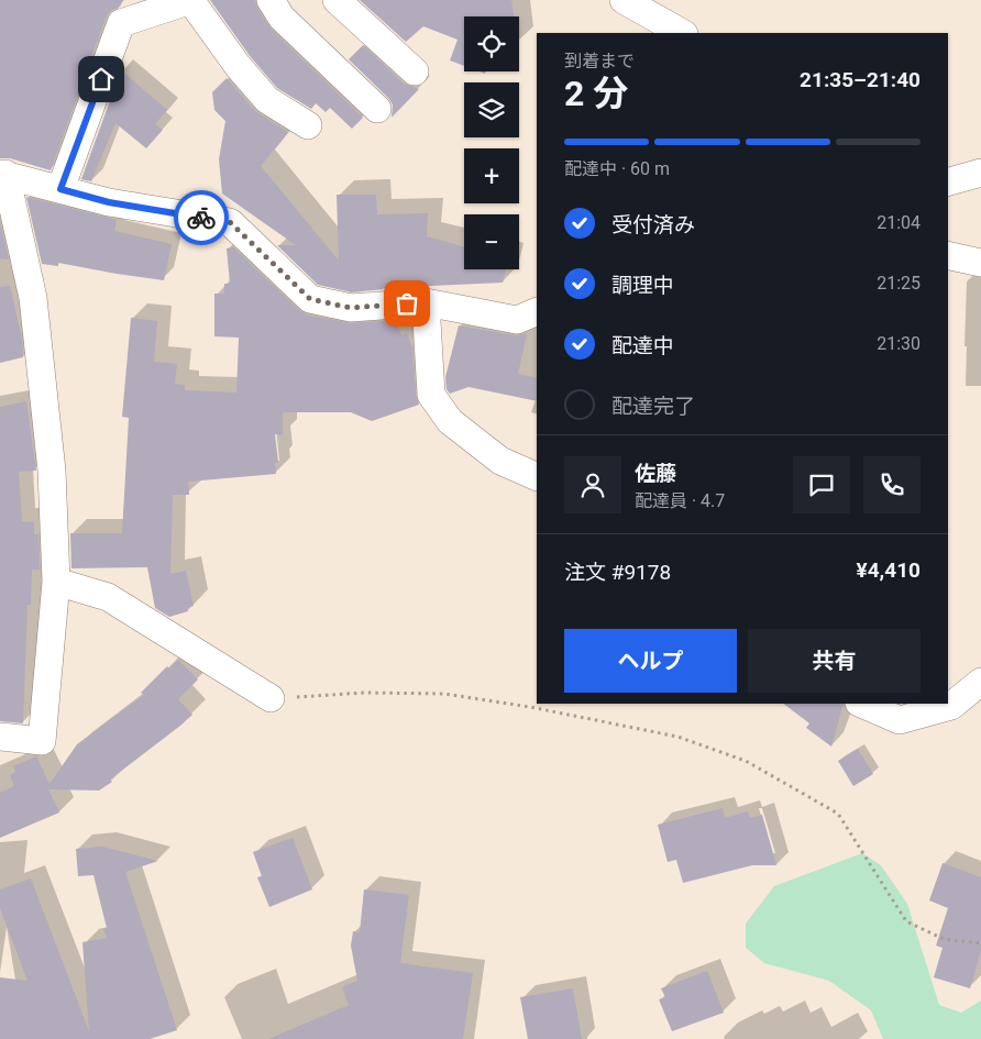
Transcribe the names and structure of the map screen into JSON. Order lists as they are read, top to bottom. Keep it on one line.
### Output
{"page":{"map_buttons":["+","−"],"heading":["2 分","到着まで","21:35–21:40"],"panel":["佐藤","配達員 · 4.7","注文 #9178","¥4,410"],"bar":"配達中 · 60 m","list":[["受付済み","21:04"],["調理中","21:25"],["配達中","21:30"],"配達完了"],"buttons":["ヘルプ","共有"]}}
